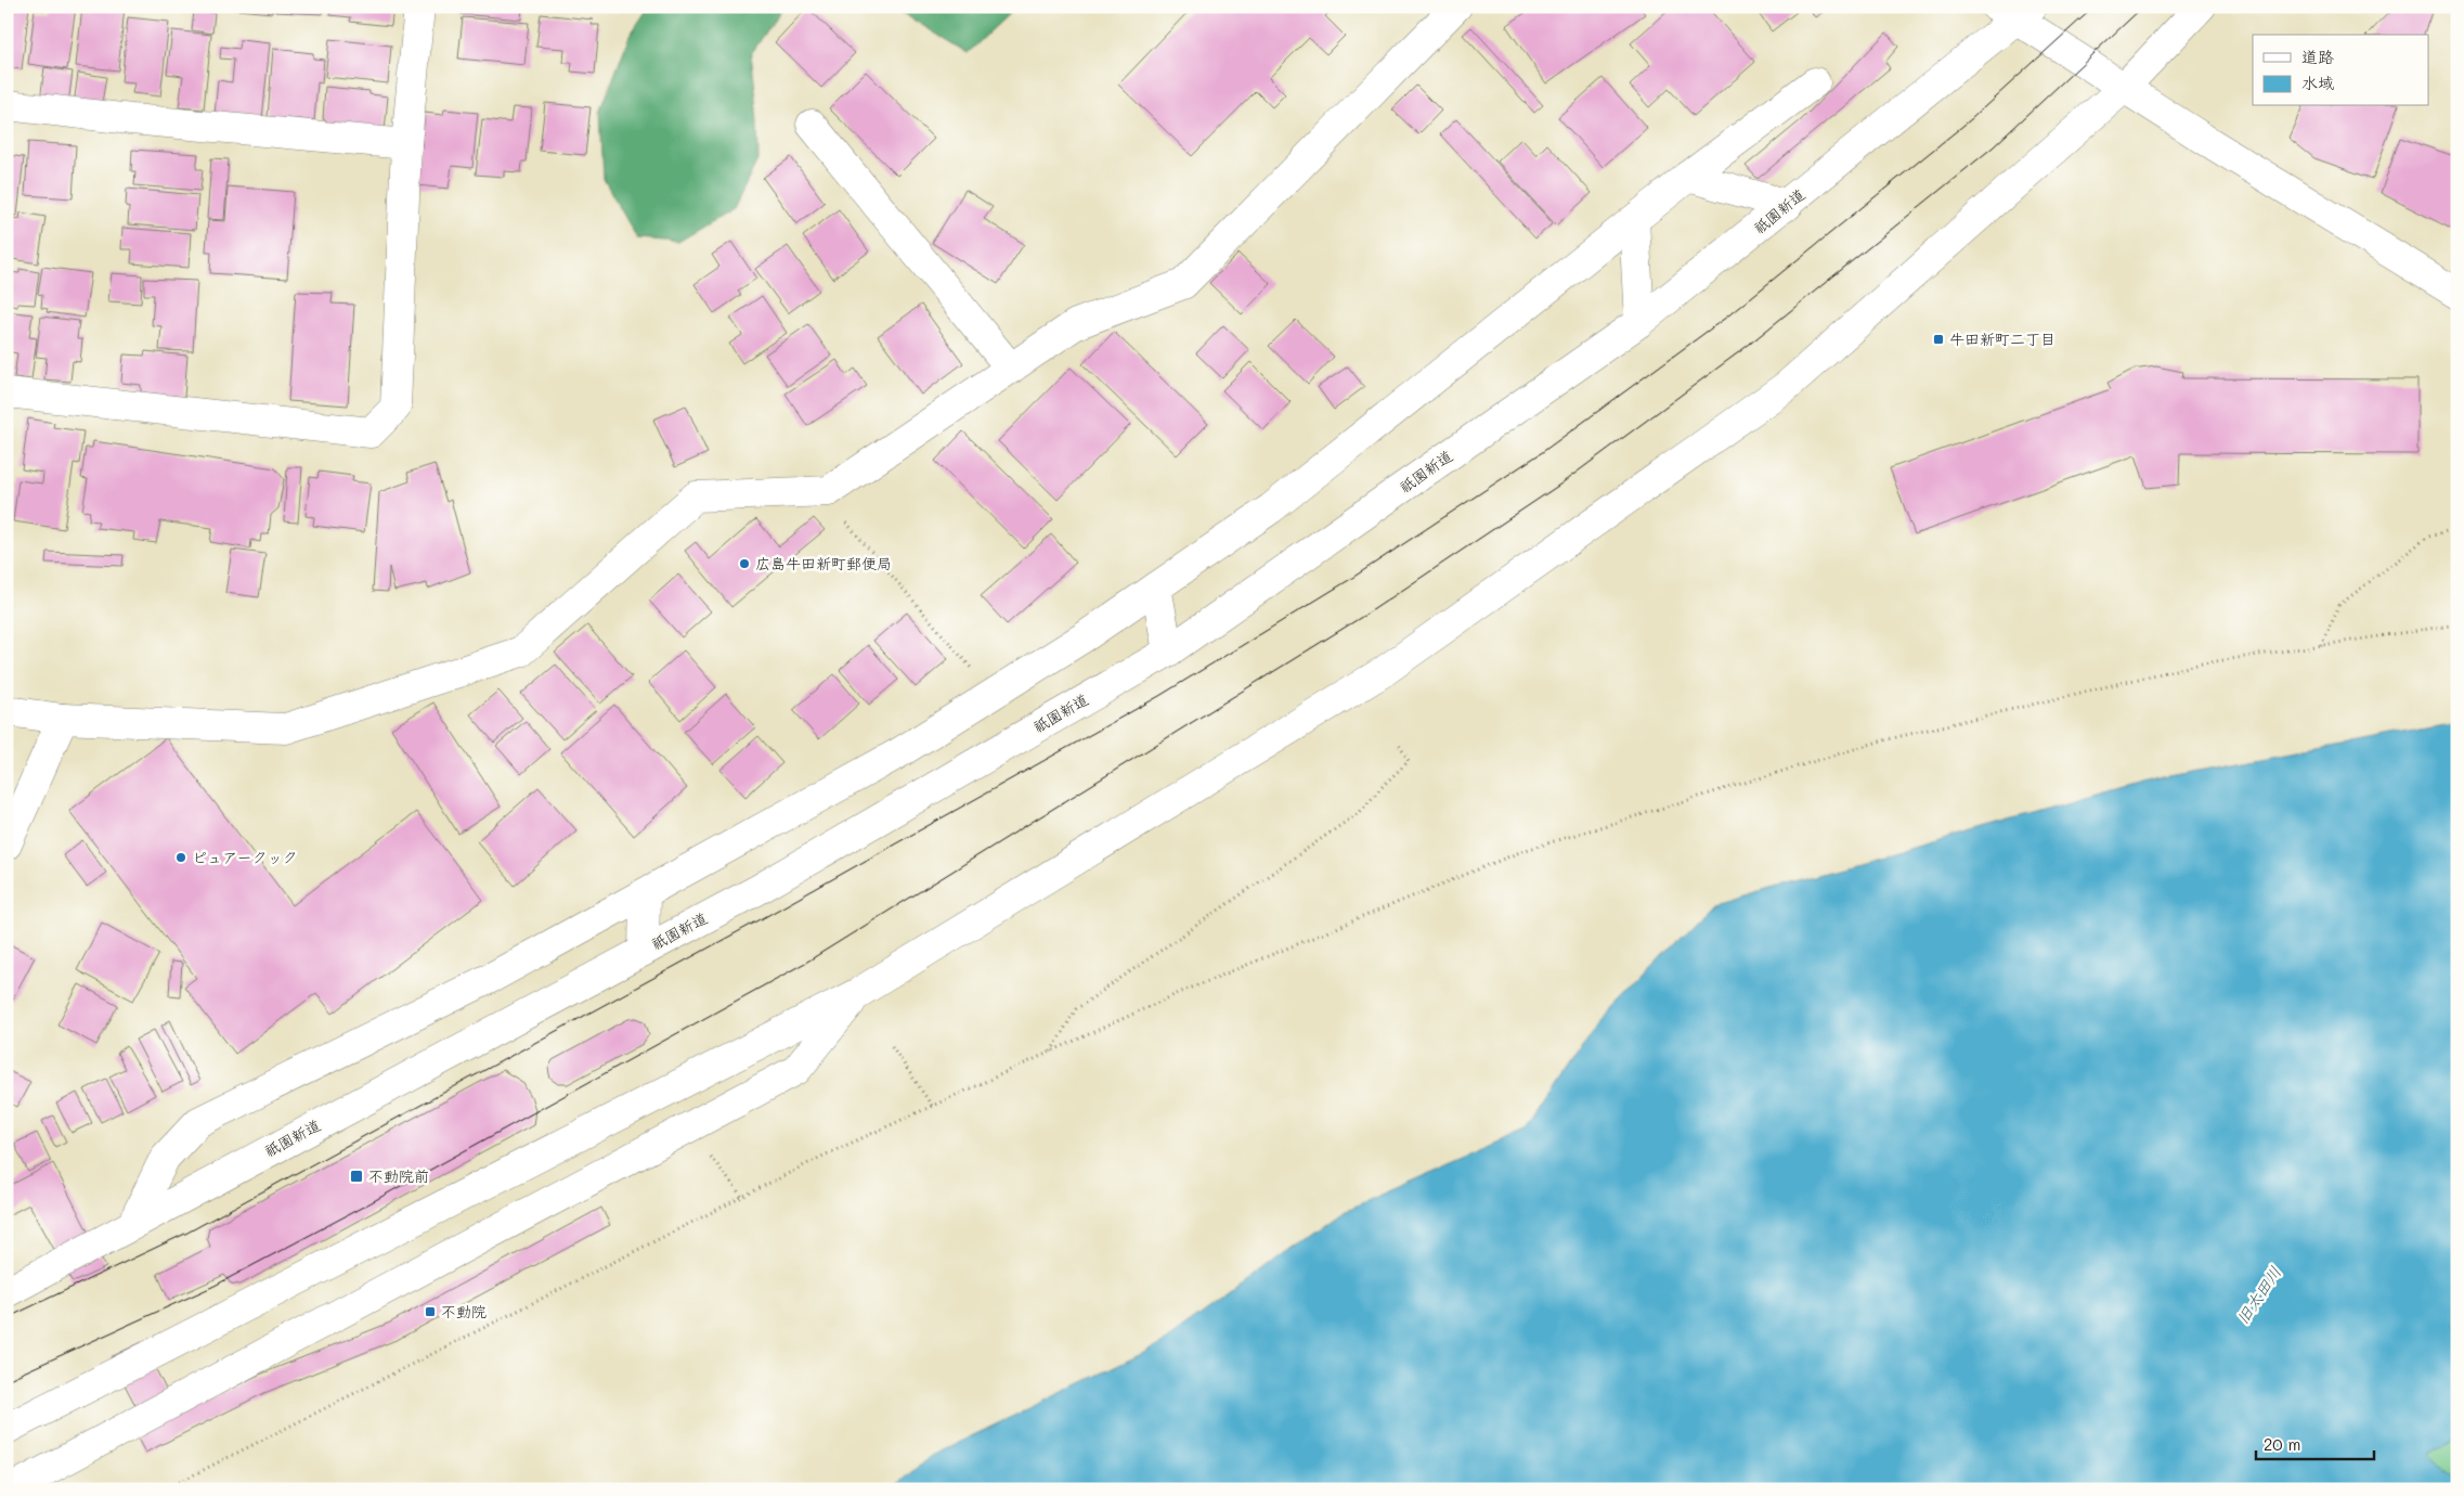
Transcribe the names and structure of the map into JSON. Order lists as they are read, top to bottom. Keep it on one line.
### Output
{"streets":{"main road":["祇園新道"]},"water":["旧太田川"],"places":{"transit":["牛田新町二丁目","不動院前","不動院"],"other":["広島牛田新町郵便局","ピュアークック"]},"legend":["道路","水域"],"scale_bar":"20 m"}
